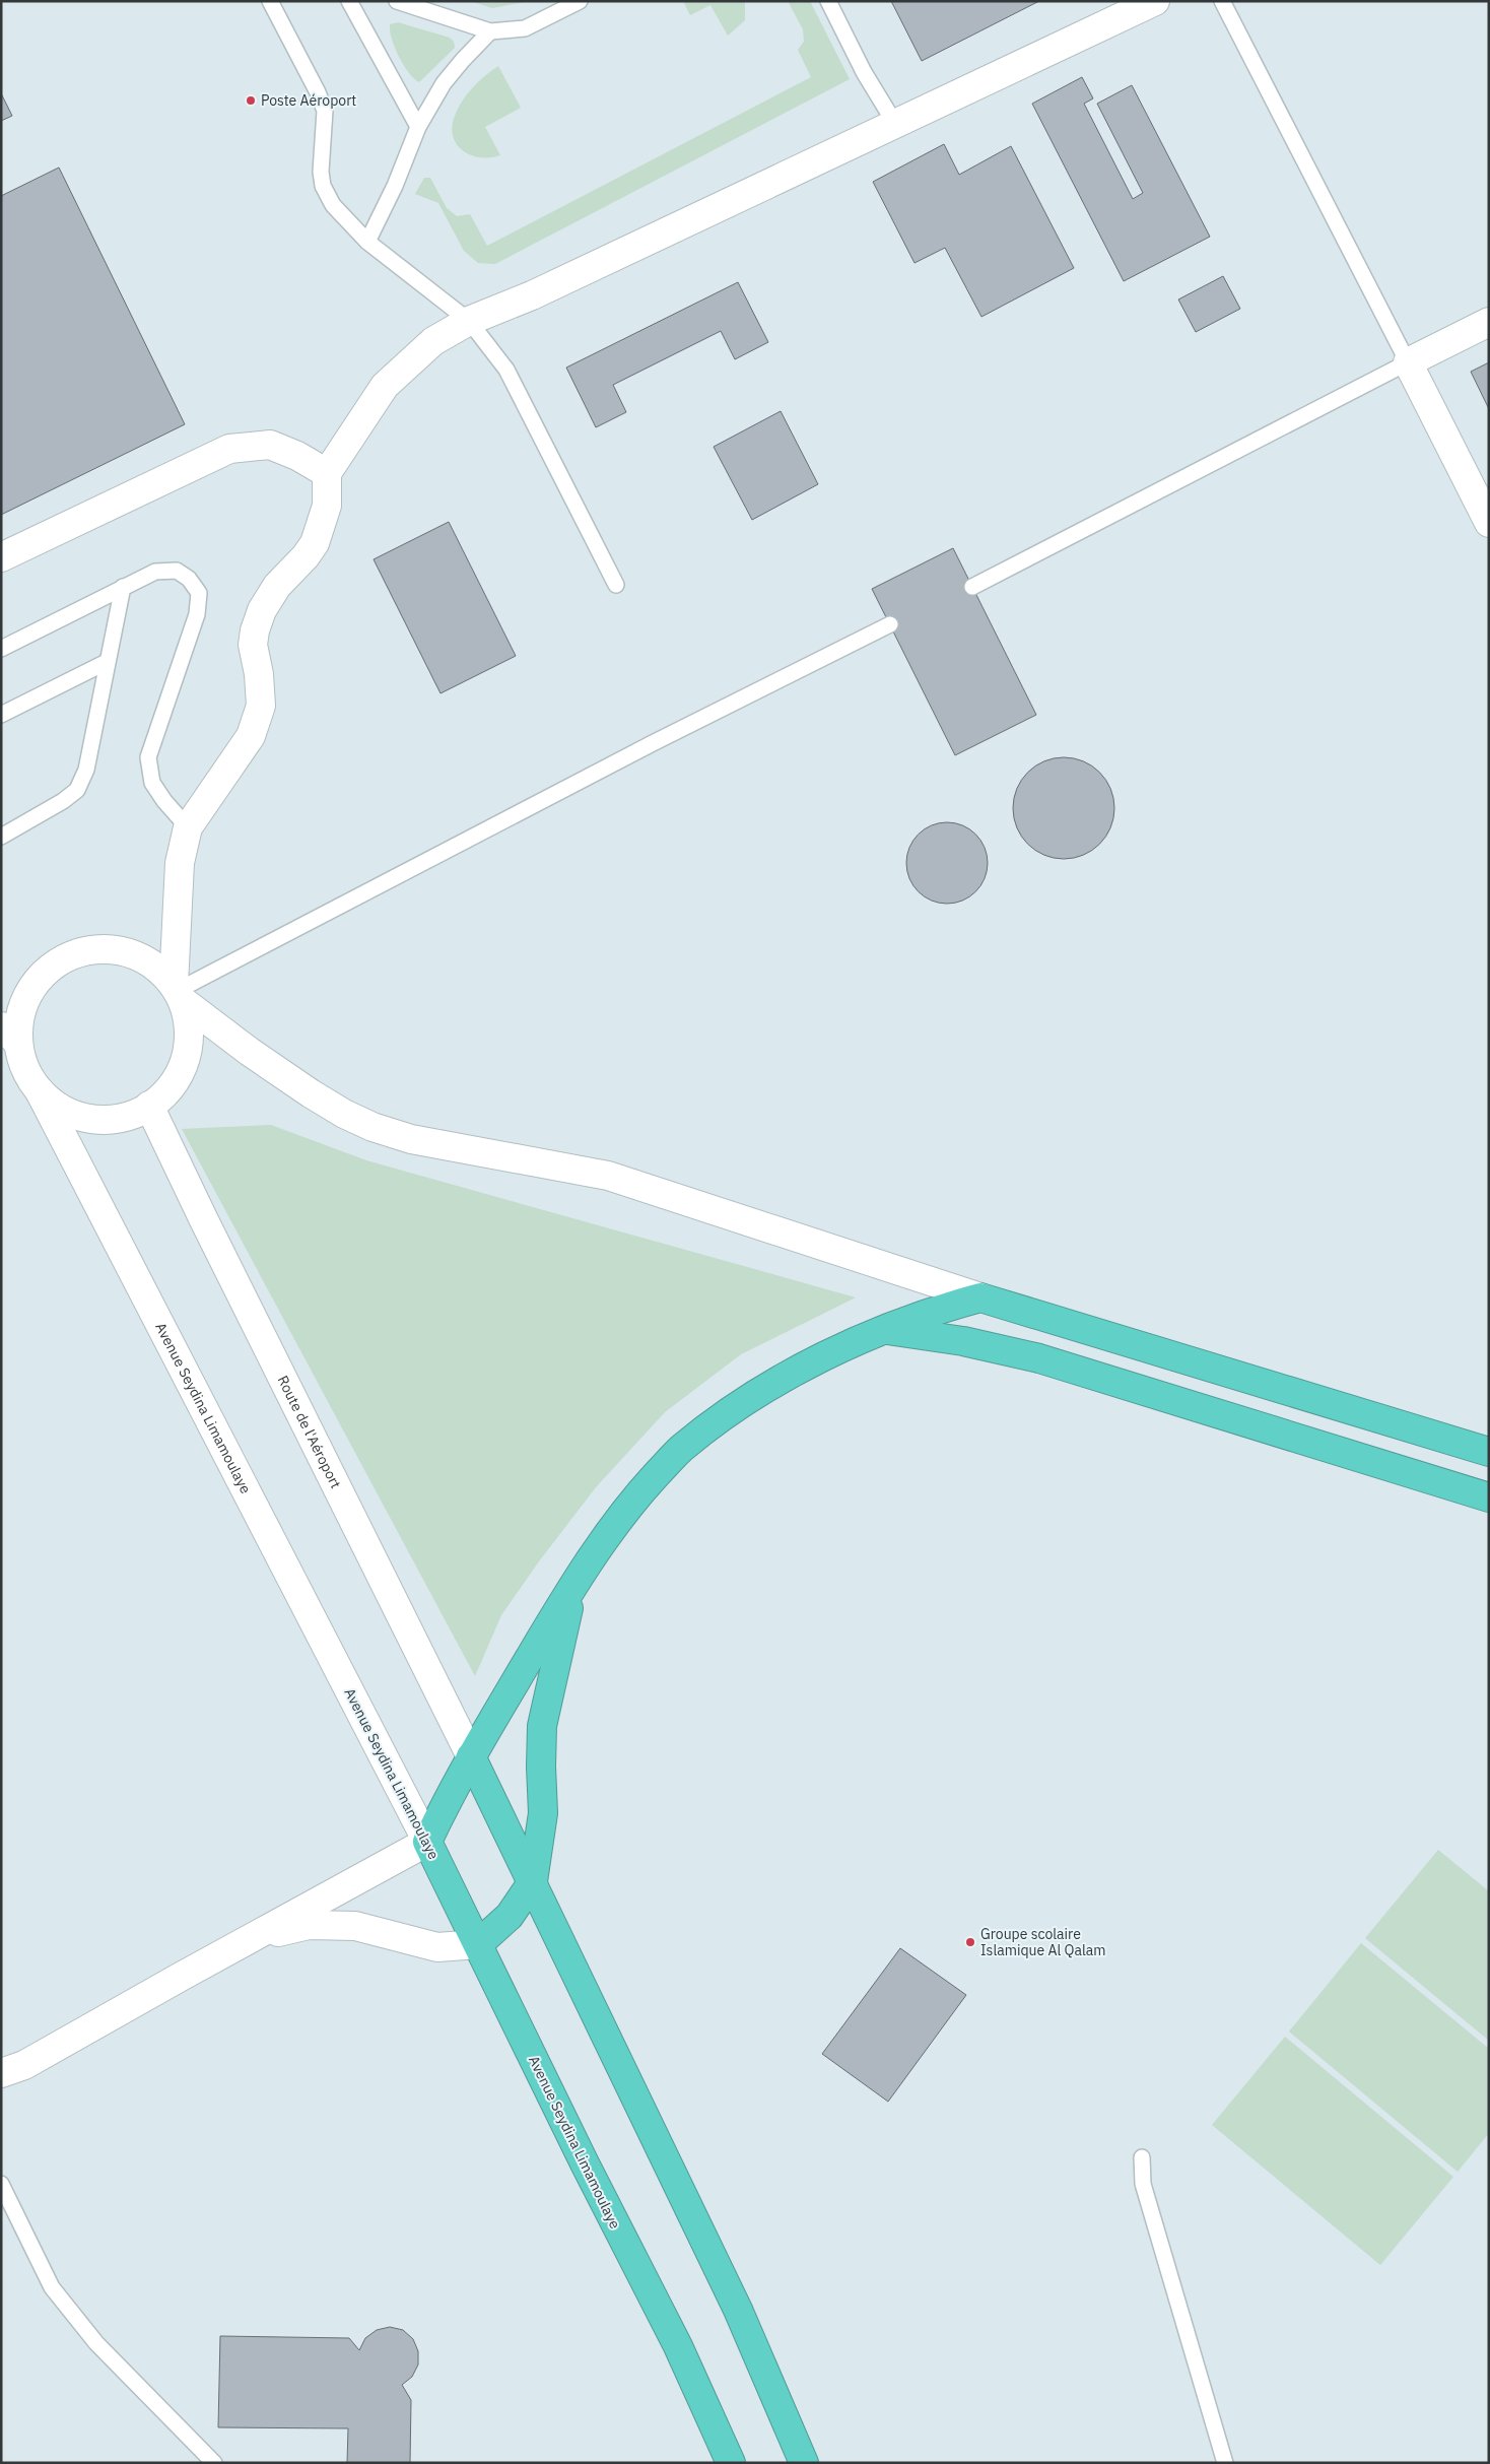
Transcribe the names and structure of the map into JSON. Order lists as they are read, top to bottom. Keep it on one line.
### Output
{"streets":{"highway":["Avenue Seydina Limamoulaye"],"street":["Route de l'Aéroport"]},"crossings":[["Avenue Seydina Limamoulaye","Route de l'Aéroport"]],"places":["Poste Aéroport","Groupe scolaire Islamique Al Qalam"]}
